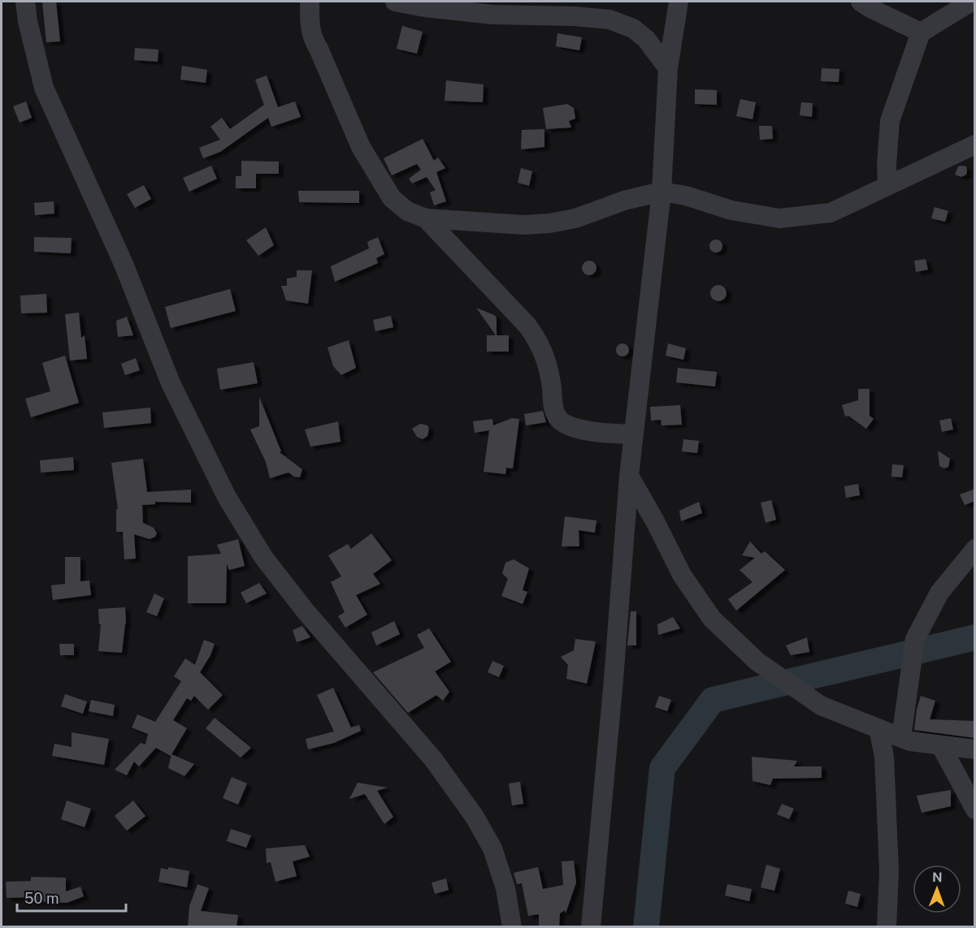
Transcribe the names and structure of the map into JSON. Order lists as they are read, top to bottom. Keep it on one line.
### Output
{"scale_bar":"50 m","north":"top"}
